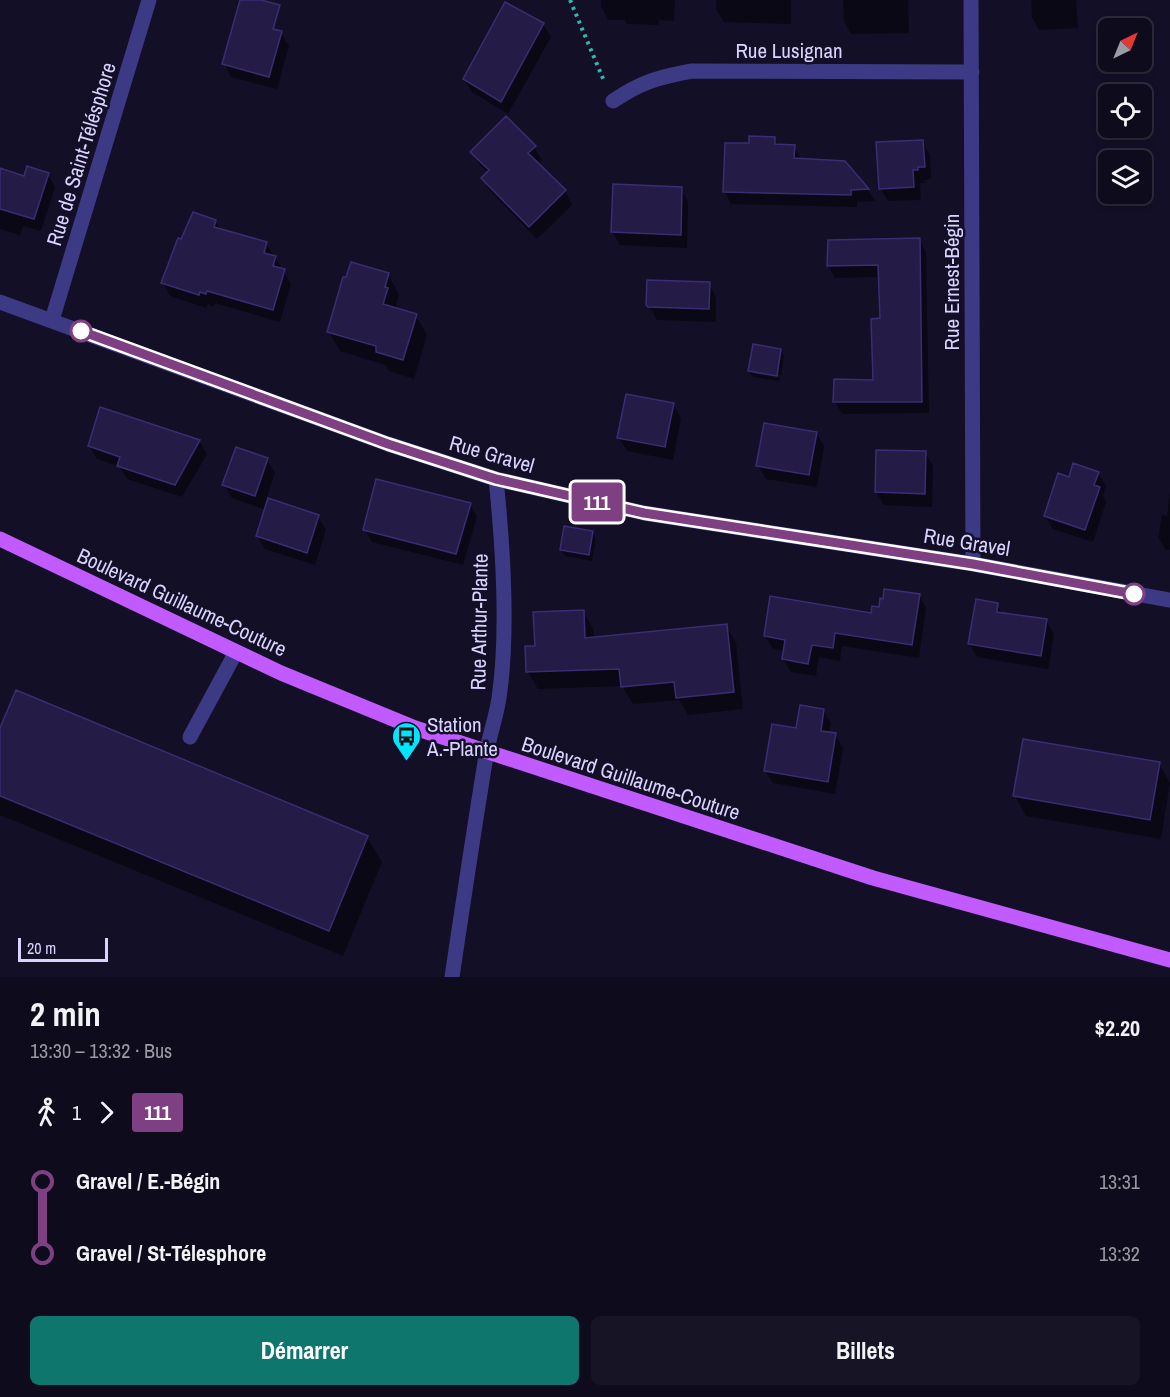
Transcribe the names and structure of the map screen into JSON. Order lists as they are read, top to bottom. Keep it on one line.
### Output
{"streets":{"main road":["Boulevard Guillaume-Couture"],"street":["Rue Lusignan","Rue de Saint-Télésphore","Rue Ernest-Bégin","Rue Gravel","Rue Arthur-Plante"]},"crossings":[["Rue Lusignan","Rue Ernest-Bégin"],["Rue de Saint-Télésphore","Rue Gravel"],["Rue Ernest-Bégin","Rue Gravel"],["Rue Gravel","Rue Arthur-Plante"],["Boulevard Guillaume-Couture","Rue Arthur-Plante"]],"places":{"bus stop":["Station A.-Plante"]},"lines":["bus line 111"],"scale_bar":"20 m","north":"top right","page":{"on_map":"111","scale":"20 m","heading":["2 min","13:30 – 13:32 · Bus","$2.20"],"legs":["1","111"],"list":[{"name":"Gravel / E.-Bégin","value":"13:31"},{"name":"Gravel / St-Télesphore","value":"13:32"}],"buttons":["Démarrer","Billets"]}}
